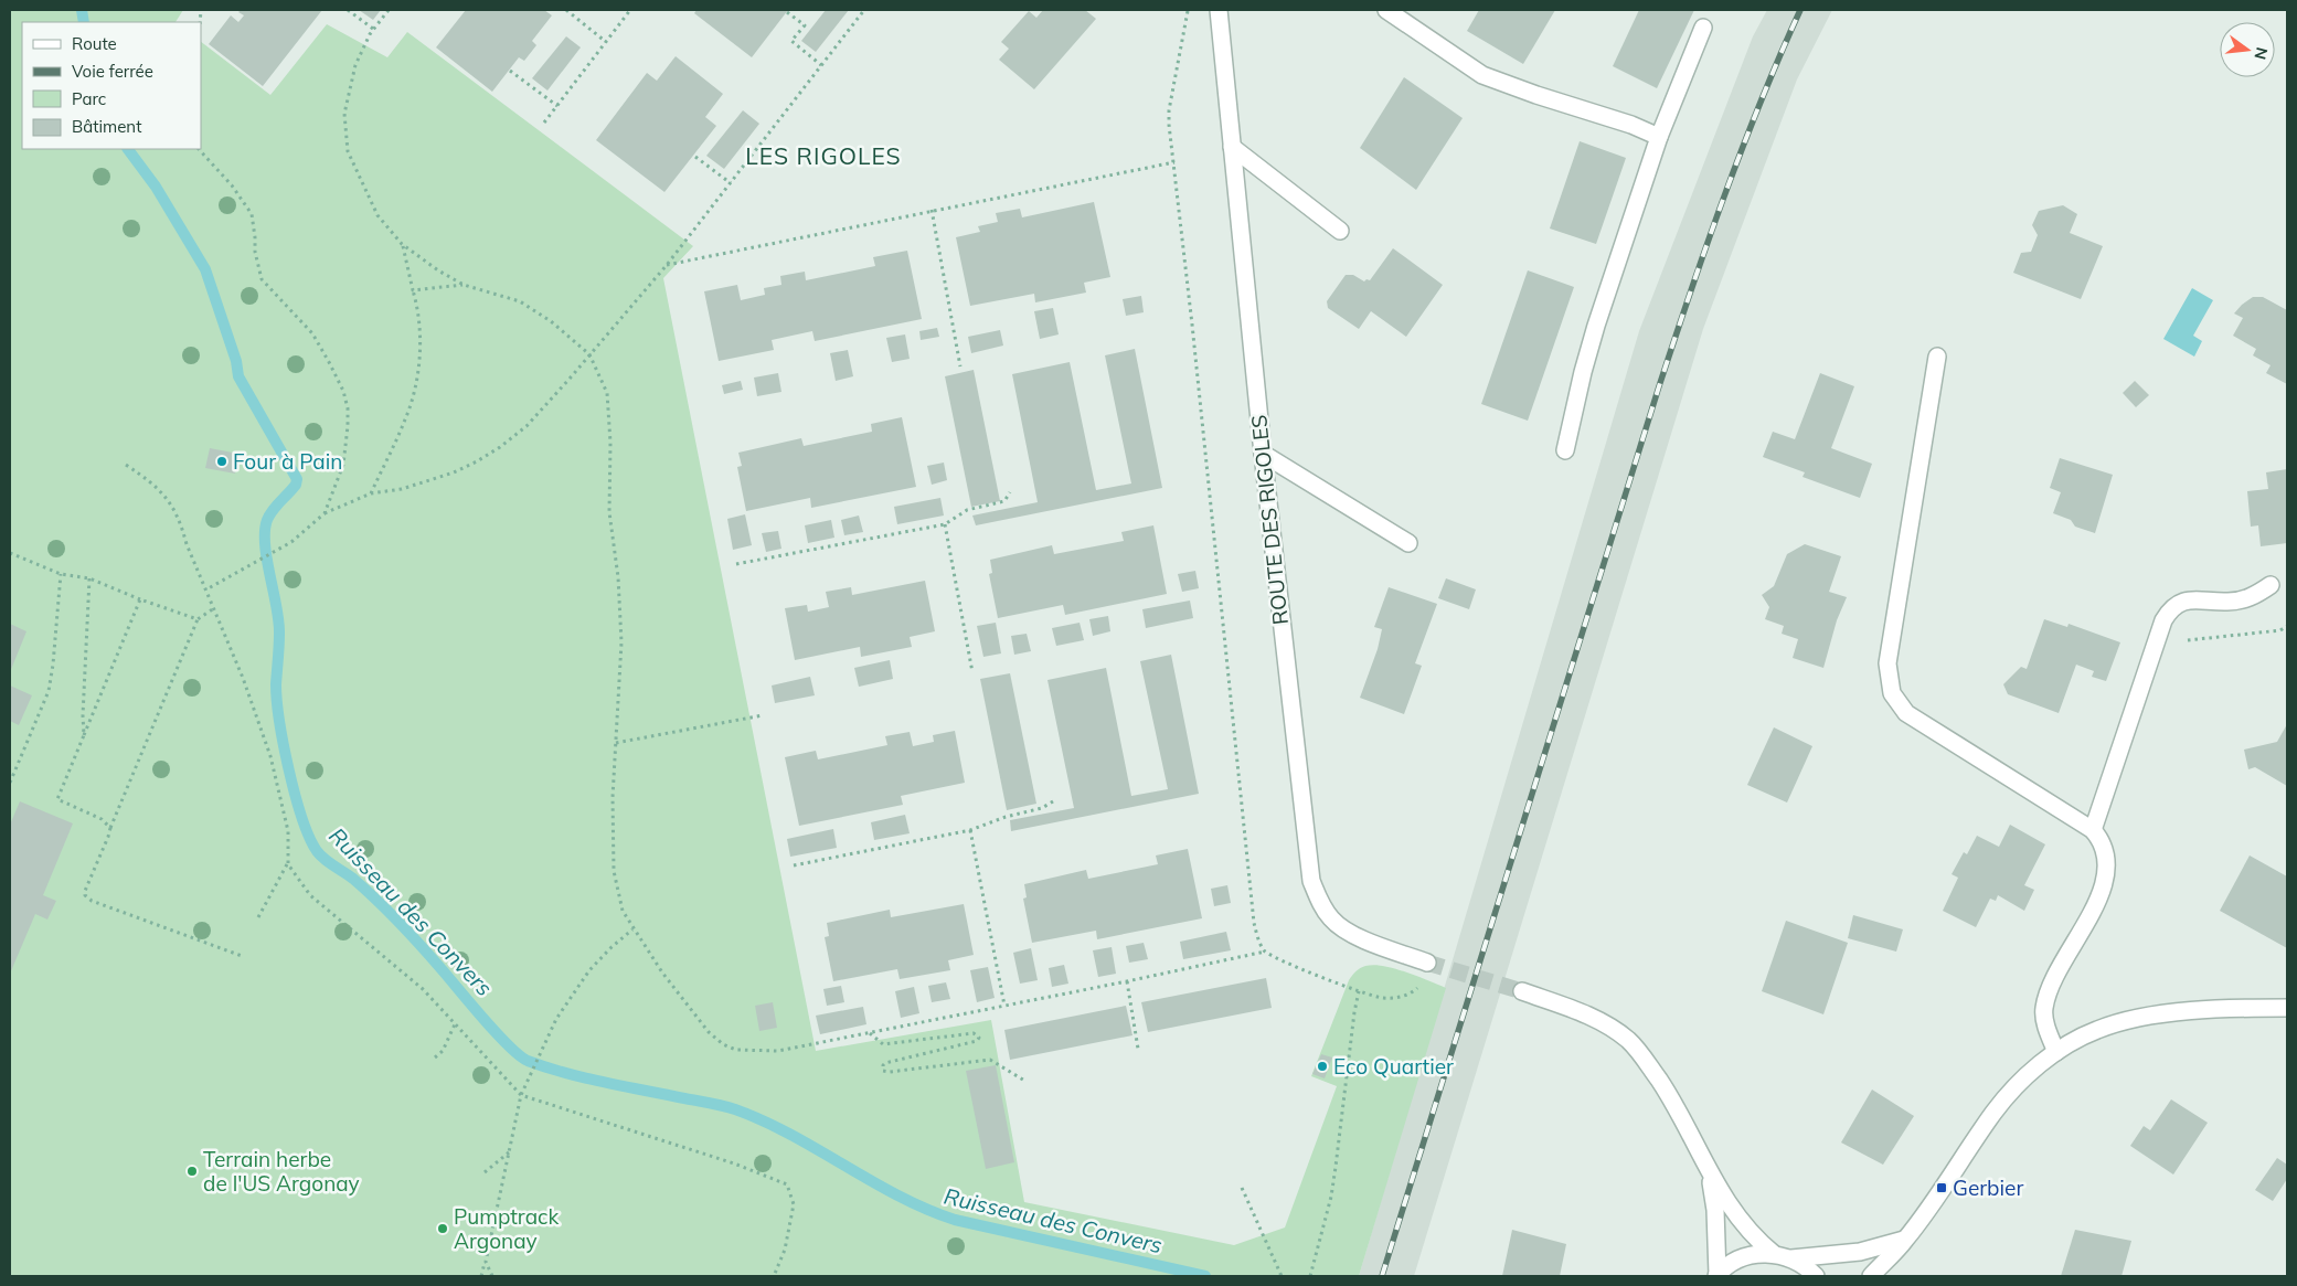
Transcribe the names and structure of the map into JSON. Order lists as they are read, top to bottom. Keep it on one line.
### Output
{"streets":{"street":["ROUTE DES RIGOLES"]},"districts":["LES RIGOLES"],"water":["Ruisseau des Convers"],"places":{"other":["Four à Pain","Eco Quartier","Terrain herbe de l'US Argonay","Pumptrack Argonay"],"transit":["Gerbier"]},"legend":["Route","Voie ferrée","Parc","Bâtiment"],"north":"right"}
